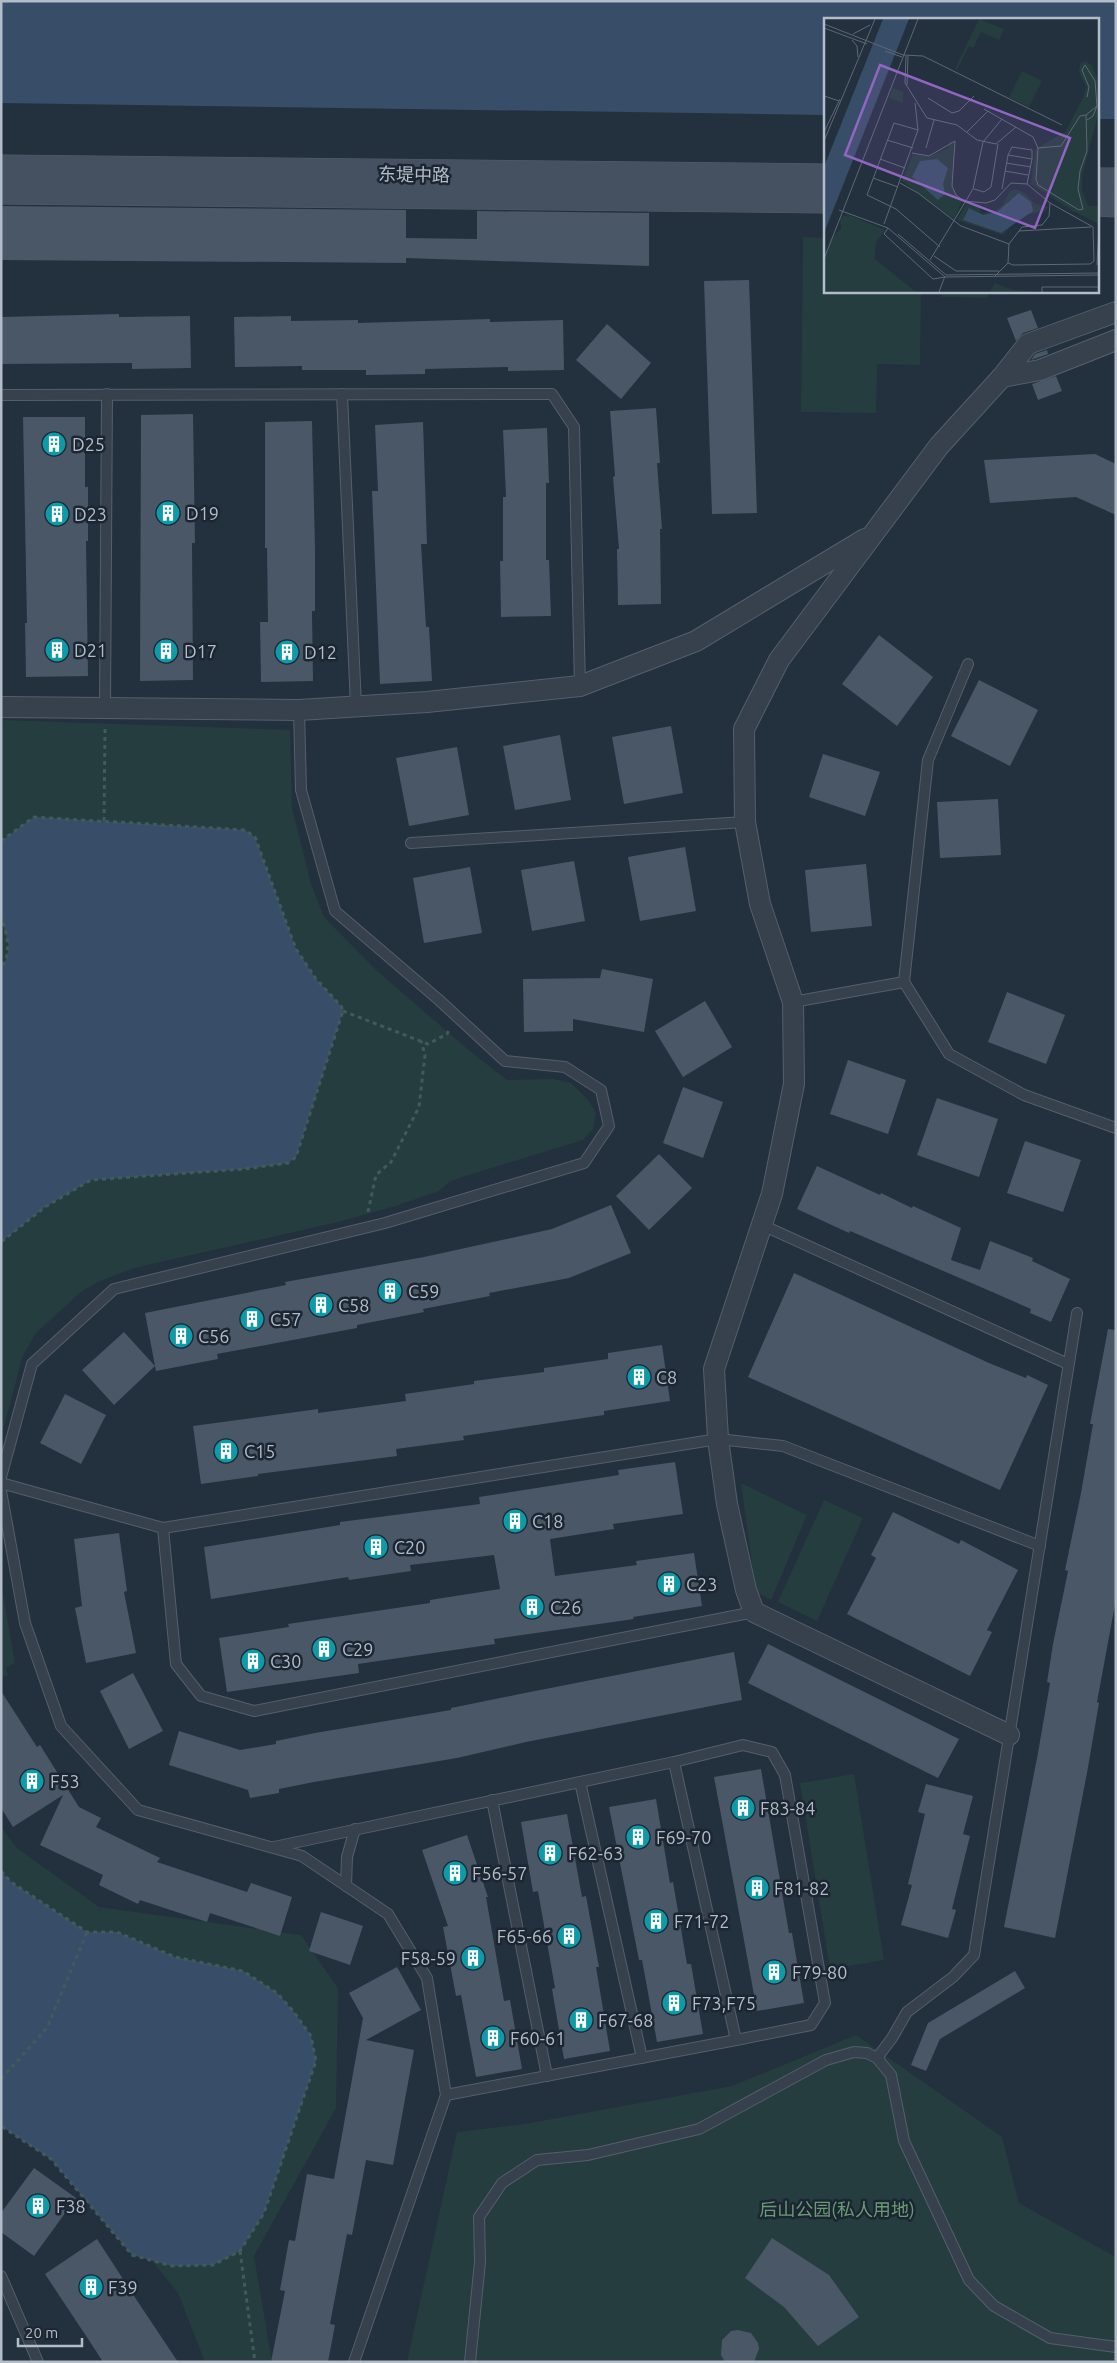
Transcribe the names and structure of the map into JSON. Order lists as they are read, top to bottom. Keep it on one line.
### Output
{"streets":{"main road":["东堤中路"]},"parks":["后山公园(私人用地)"],"places":{"building":["D25","D19","D23","D21","D17","D12","C59","C58","C57","C56","C8","C15","C18","C20","C23","C26","C29","C30","F53","F83-84","F69-70","F62-63","F56-57","F81-82","F71-72","F65-66","F58-59","F79-80","F73,F75","F67-68","F60-61","F38","F39"]},"scale_bar":"20 m"}
